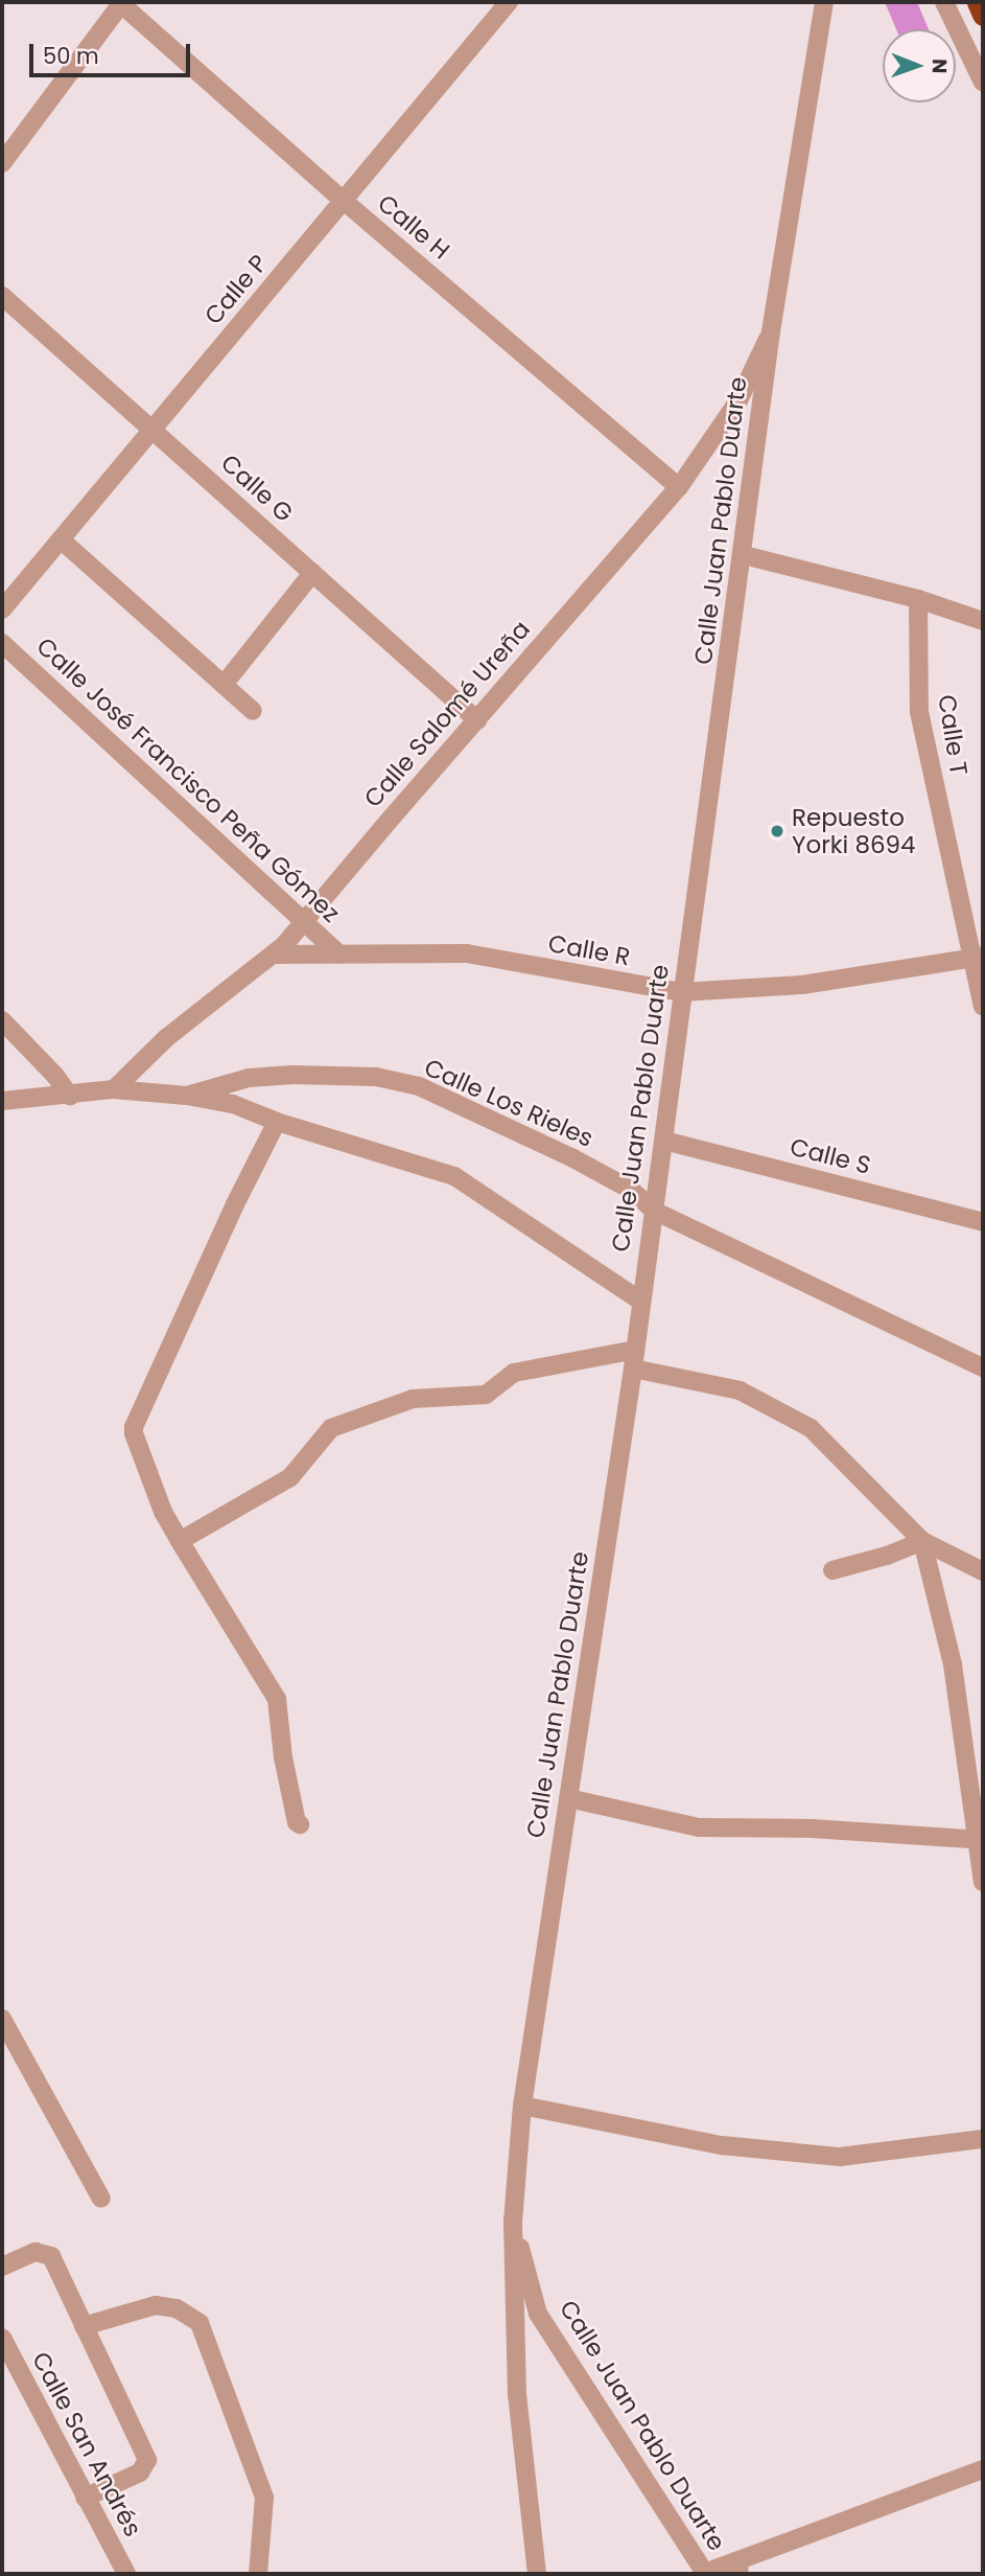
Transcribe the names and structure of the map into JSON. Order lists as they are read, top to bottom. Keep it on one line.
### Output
{"streets":{"street":["Calle H","Calle P","Calle G","Calle Juan Pablo Duarte","Calle Salomé Ureña","Calle T","Calle José Francisco Peña Gómez","Calle R","Calle Los Rieles","Calle S","Calle San Andrés"]},"crossings":[["Calle H","Calle P"],["Calle H","Calle Salomé Ureña"],["Calle P","Calle G"],["Calle G","Calle Salomé Ureña"],["Calle Juan Pablo Duarte","Calle Salomé Ureña"],["Calle Juan Pablo Duarte","Calle R"],["Calle Juan Pablo Duarte","Calle Los Rieles"],["Calle Juan Pablo Duarte","Calle S"],["Calle Salomé Ureña","Calle José Francisco Peña Gómez"],["Calle Salomé Ureña","Calle R"],["Calle T","Calle R"],["Calle José Francisco Peña Gómez","Calle R"]],"places":["Repuesto Yorki 8694"],"scale_bar":"50 m","north":"right"}
